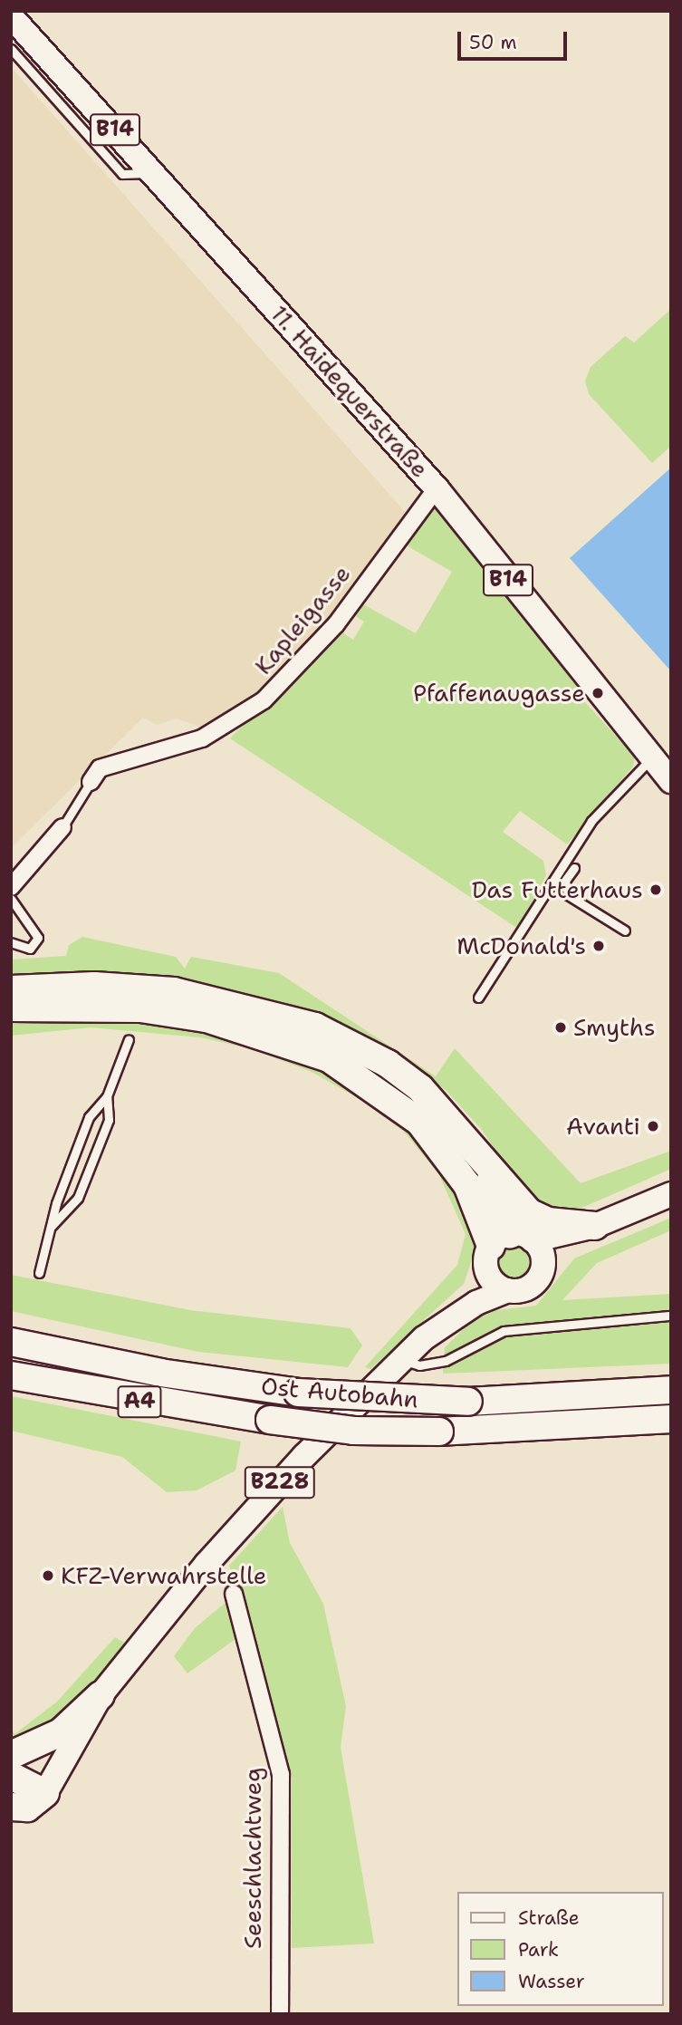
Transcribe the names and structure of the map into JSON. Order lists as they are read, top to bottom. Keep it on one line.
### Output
{"streets":{"highway":["Ost Autobahn","A4"],"main road":["B14","11. Haidequerstraße","B228"],"street":["Kapleigasse","Seeschlachtweg"]},"crossings":[["11. Haidequerstraße","Kapleigasse"]],"places":["Pfaffenaugasse","Das Futterhaus","McDonald's","Smyths","Avanti","KFZ-Verwahrstelle"],"legend":["Straße","Park","Wasser"],"scale_bar":"50 m"}
